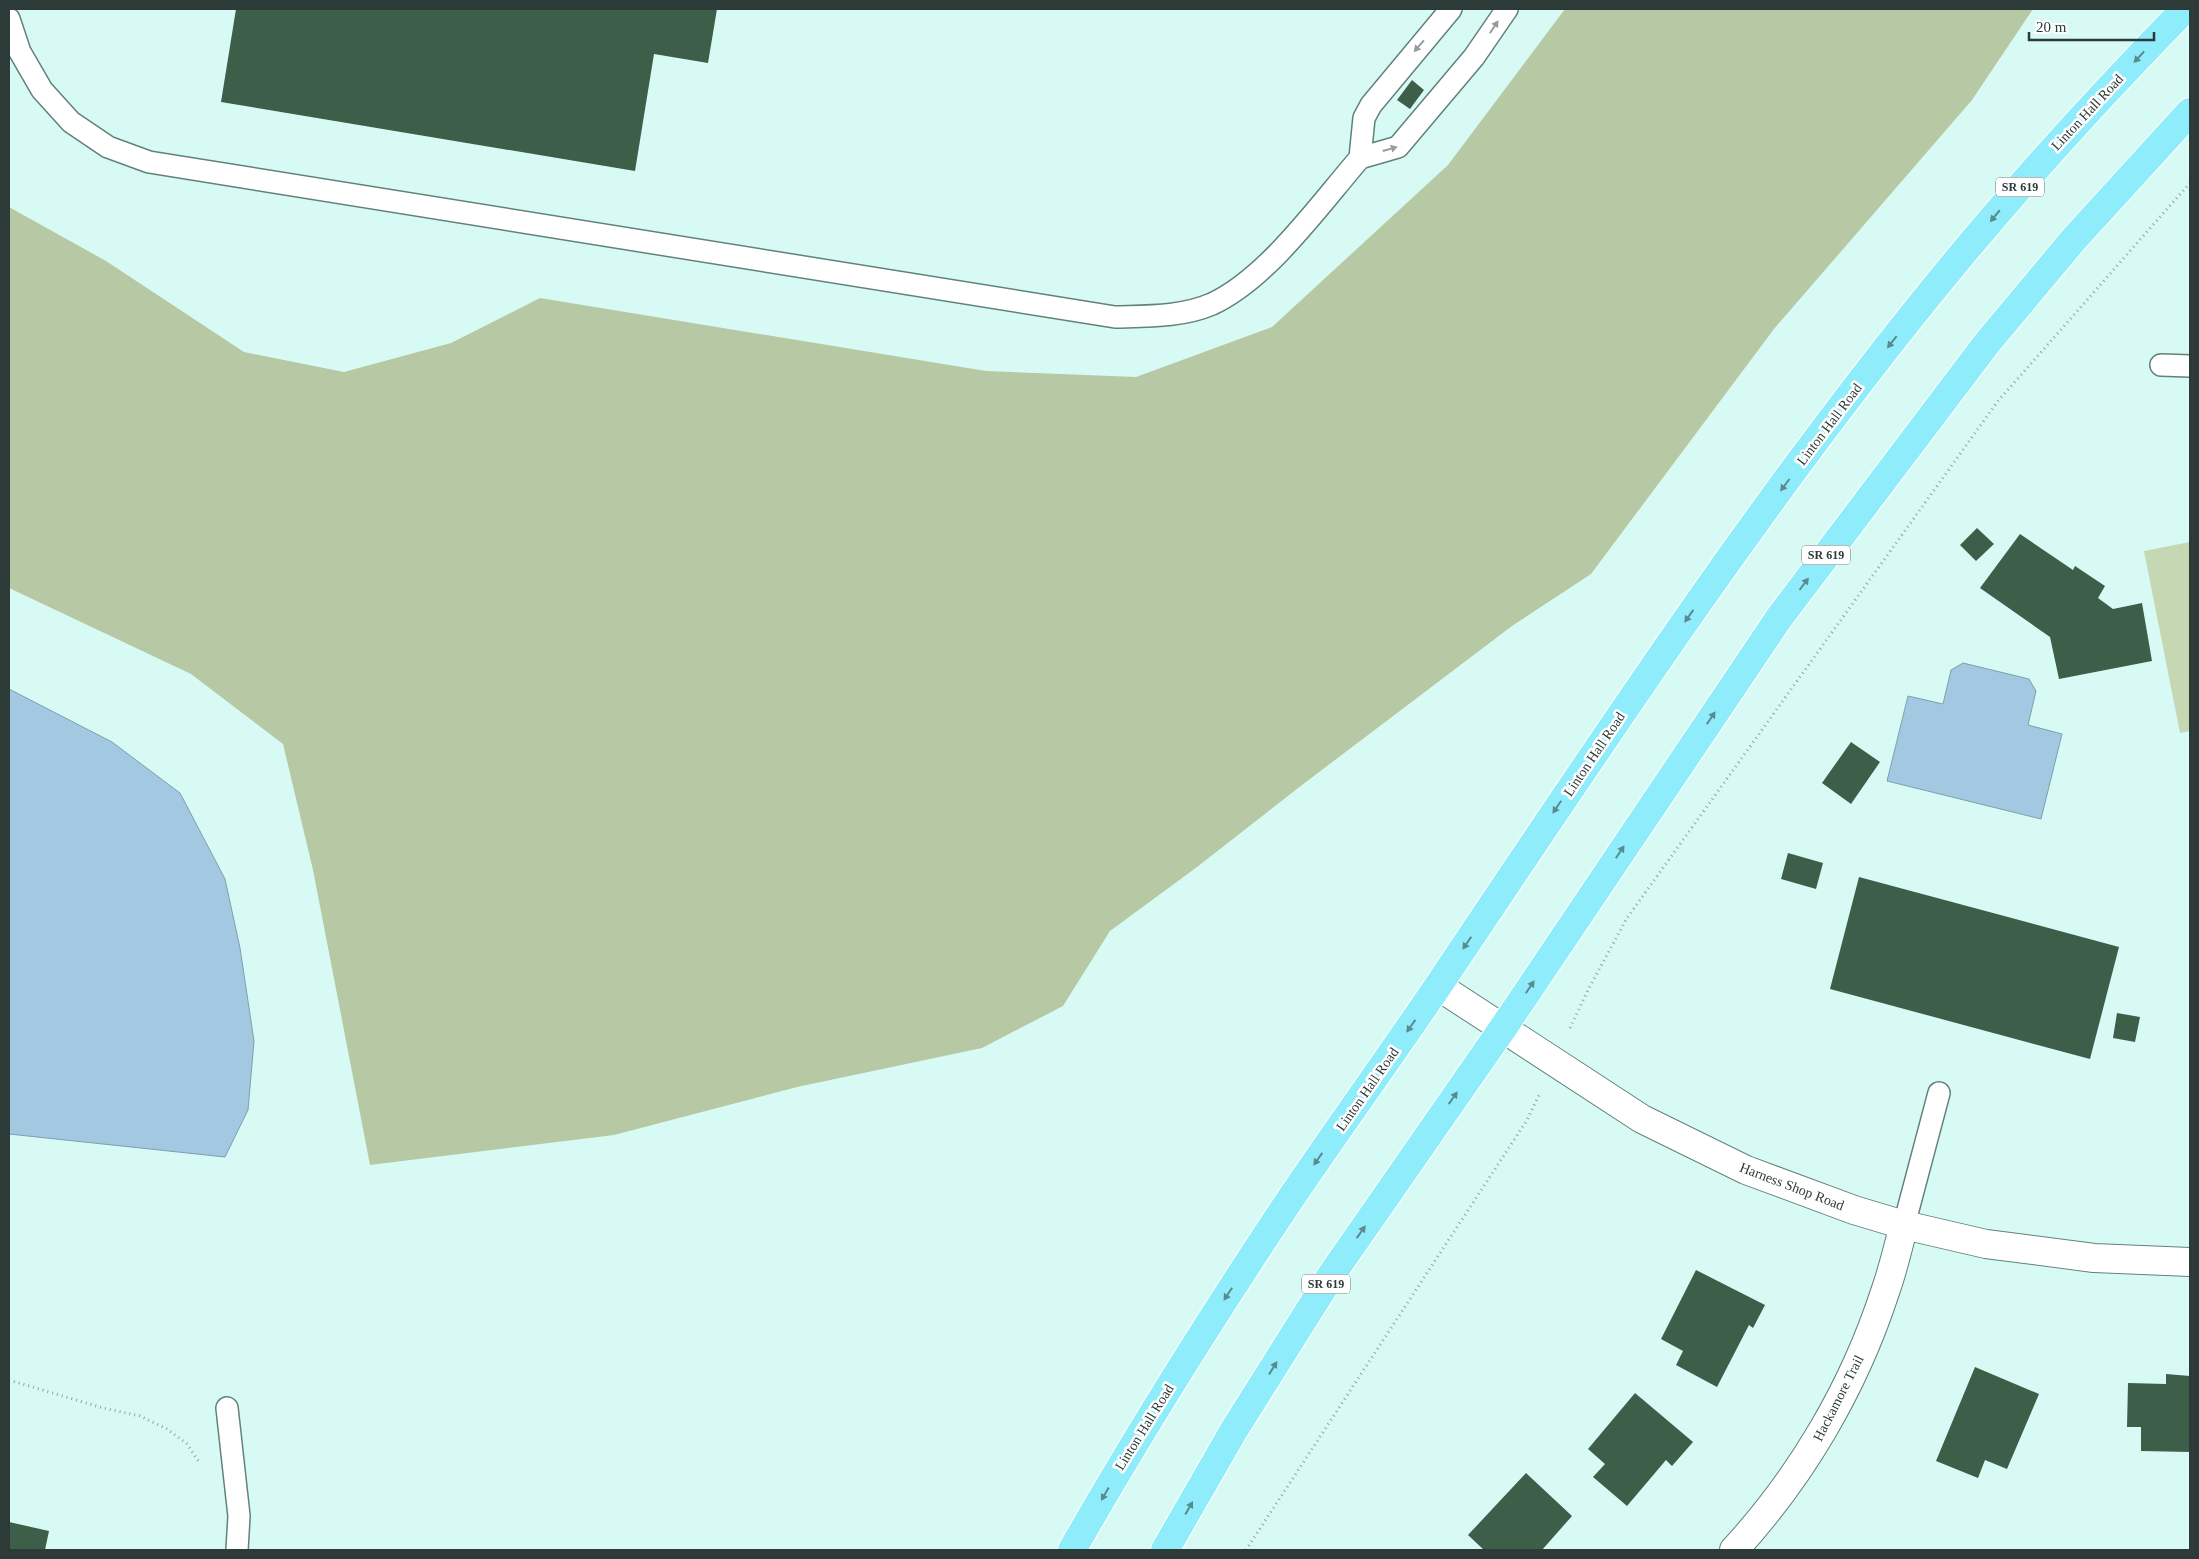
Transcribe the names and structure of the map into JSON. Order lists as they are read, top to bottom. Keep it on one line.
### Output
{"streets":{"main road":["Linton Hall Road","SR 619"],"street":["Harness Shop Road","Hackamore Trail"]},"crossings":[["Linton Hall Road","Harness Shop Road"],["SR 619","Harness Shop Road"],["Harness Shop Road","Hackamore Trail"]],"scale_bar":"20 m"}
